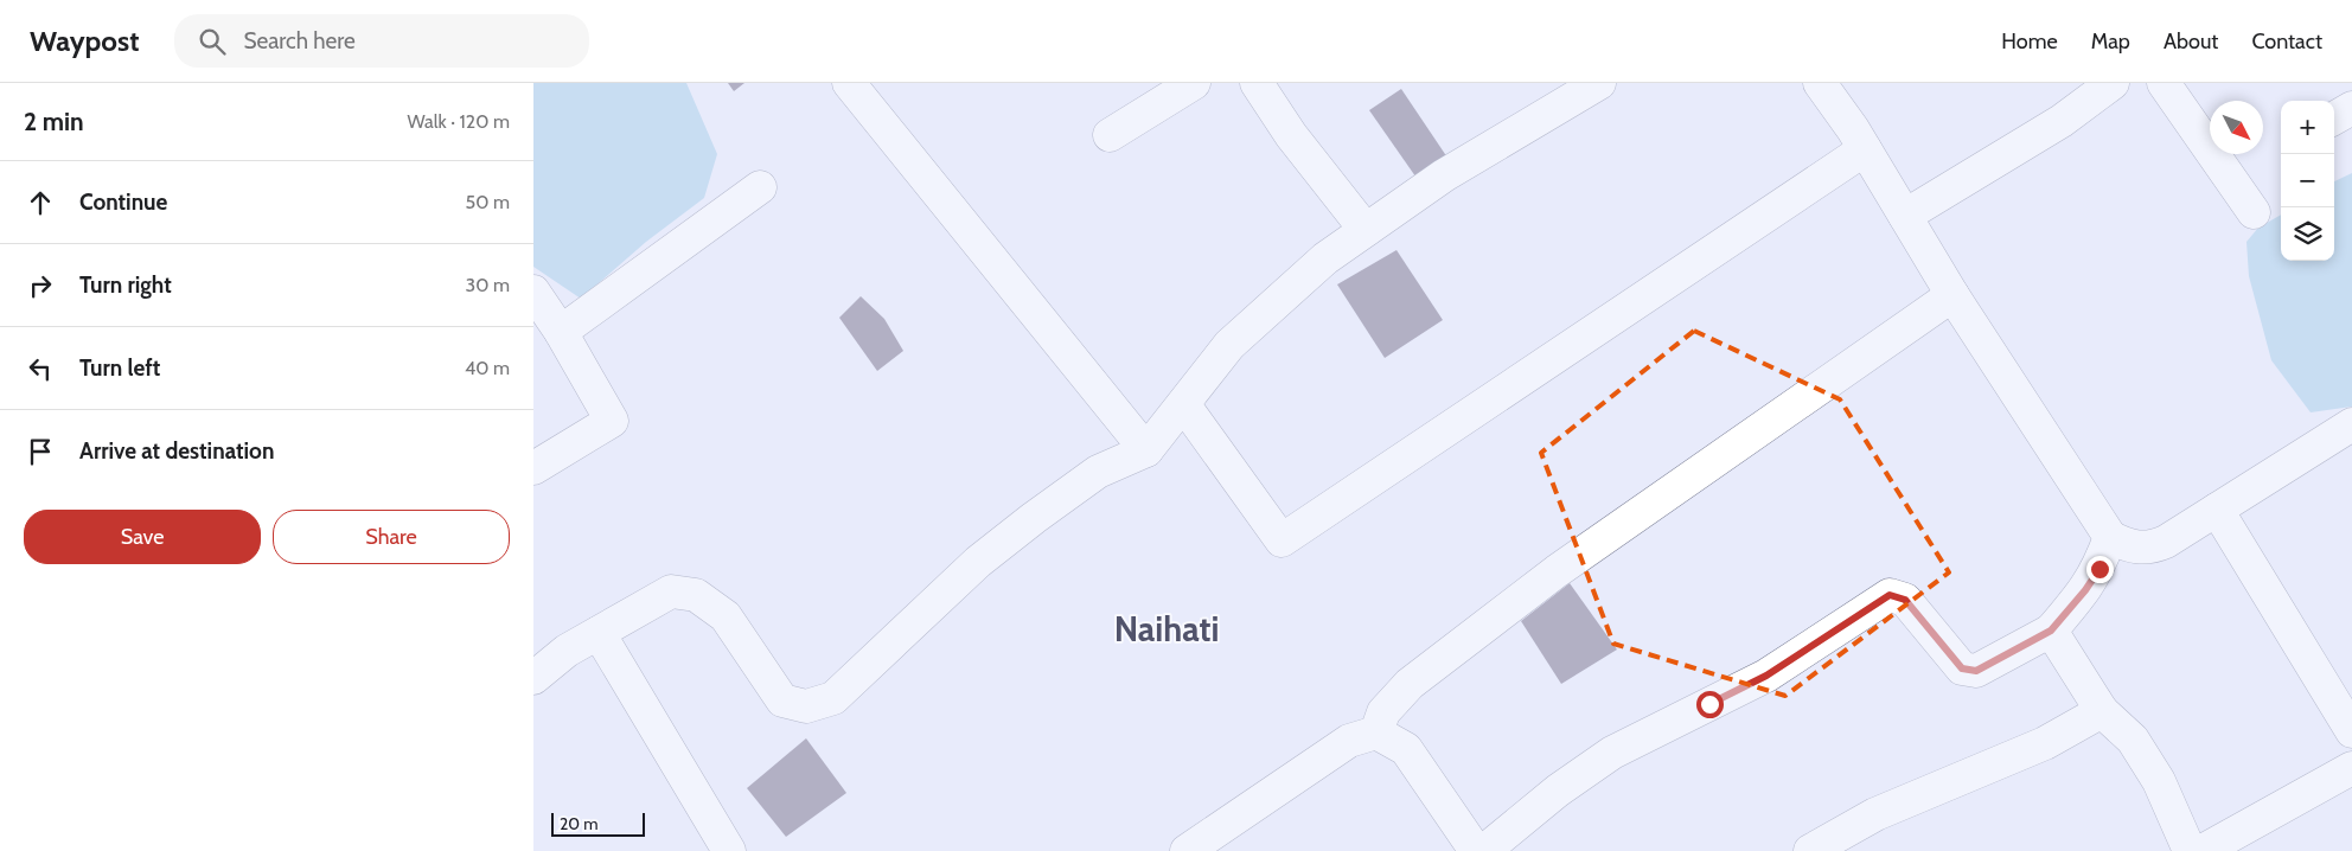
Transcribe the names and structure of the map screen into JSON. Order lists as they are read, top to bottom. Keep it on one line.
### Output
{"districts":["Naihati"],"scale_bar":"20 m","north":"bottom right","page":{"header":"Waypost","search":"Search here","nav":["Home","Map","About","Contact"],"heading":["2 min","Walk · 120 m"],"map_buttons":["+","−"],"list":[["Continue","50 m"],["Turn right","30 m"],["Turn left","40 m"],"Arrive at destination"],"buttons":["Save","Share"],"scale":"20 m"}}
